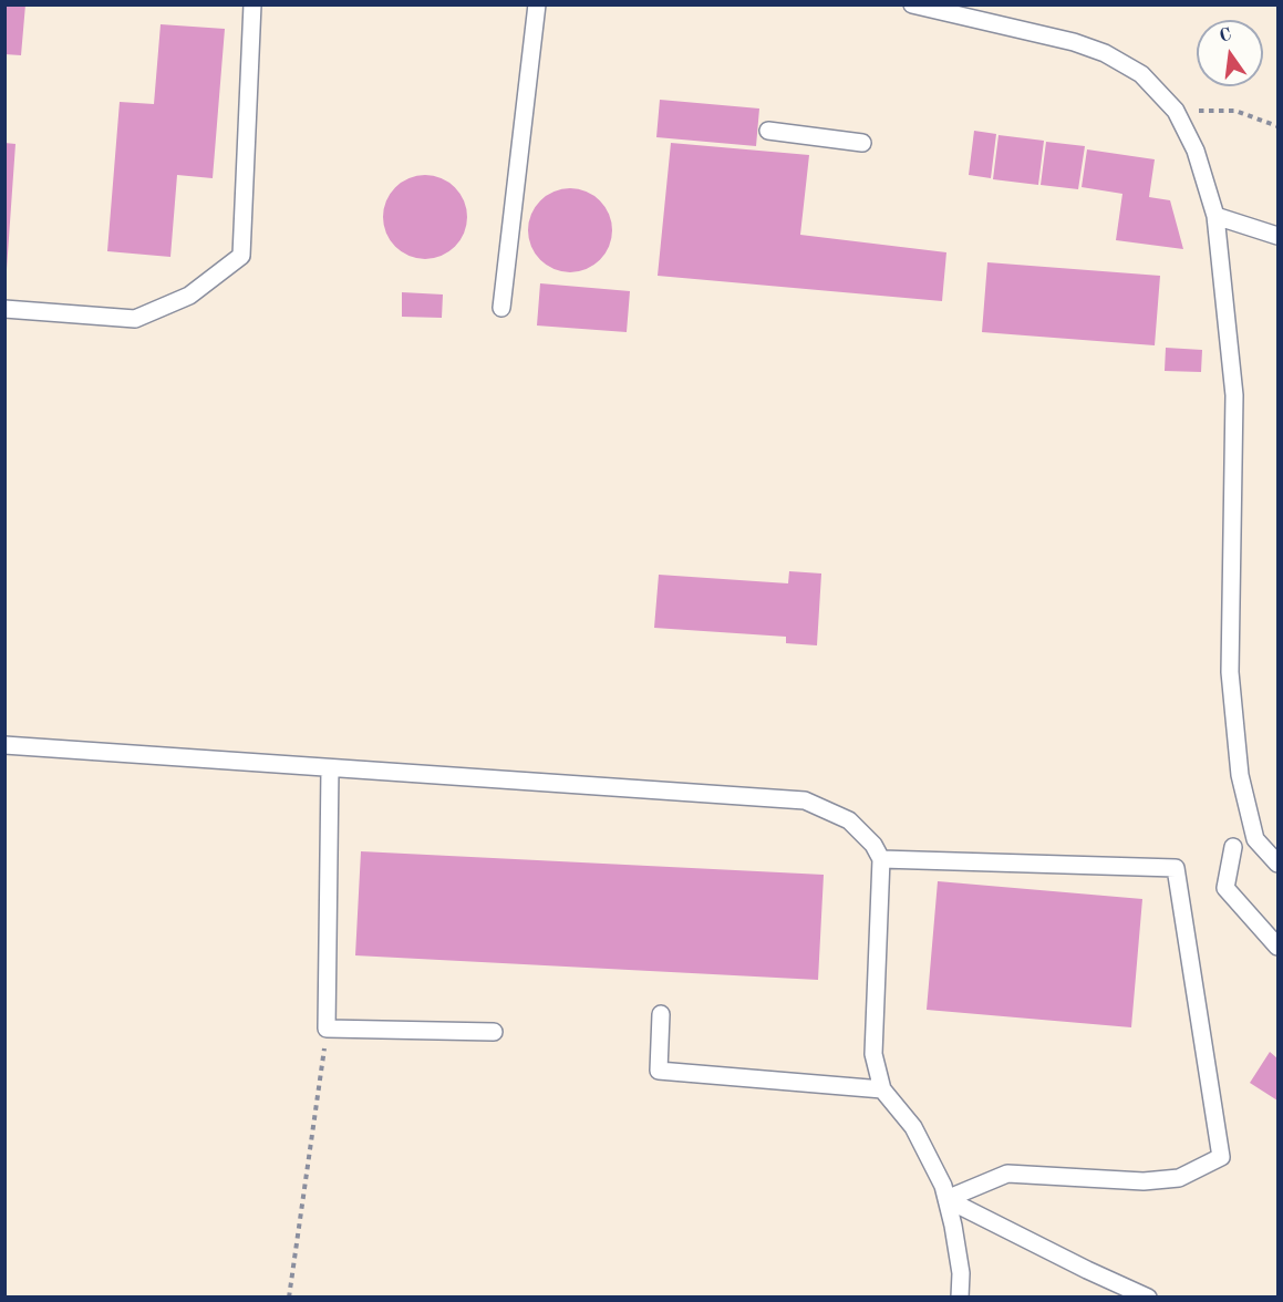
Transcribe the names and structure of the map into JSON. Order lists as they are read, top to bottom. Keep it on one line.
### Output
{"north":"top"}
